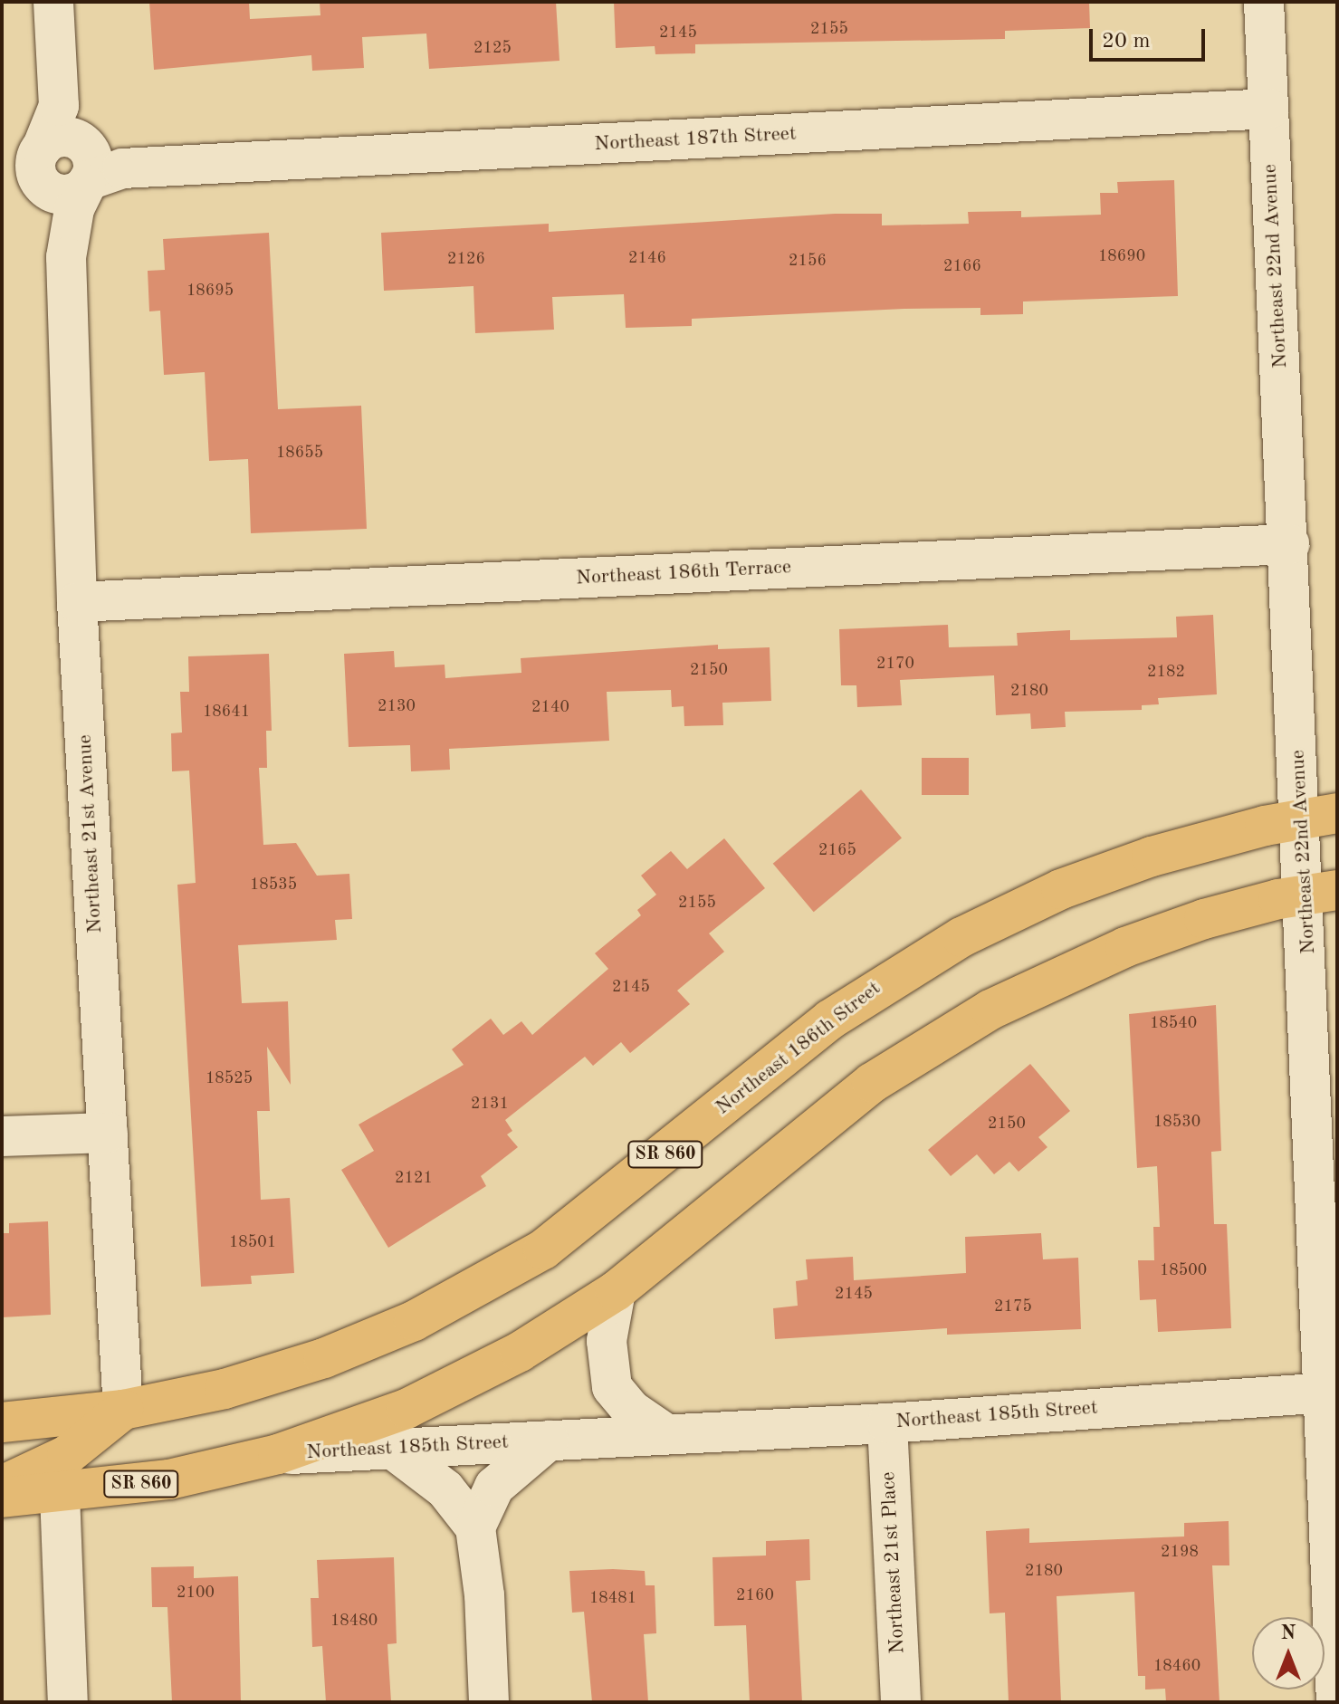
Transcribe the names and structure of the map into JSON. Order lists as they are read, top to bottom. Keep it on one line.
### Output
{"streets":{"main road":["Northeast 186th Street","SR 860"],"street":["Northeast 187th Street","Northeast 22nd Avenue","Northeast 186th Terrace","Northeast 21st Avenue","Northeast 185th Street","Northeast 21st Place"]},"crossings":[["Northeast 187th Street","Northeast 22nd Avenue"],["Northeast 187th Street","Northeast 21st Avenue"],["Northeast 22nd Avenue","Northeast 186th Terrace"],["Northeast 22nd Avenue","Northeast 186th Street"],["Northeast 22nd Avenue","SR 860"],["Northeast 22nd Avenue","Northeast 185th Street"],["Northeast 186th Terrace","Northeast 21st Avenue"],["Northeast 21st Avenue","Northeast 186th Street"],["SR 860","Northeast 185th Street"],["Northeast 185th Street","Northeast 21st Place"]],"house_numbers":["2155","2145","2125","18690","2146","2126","2156","2166","18695","18655","2170","2150","2182","2180","2130","2140","18641","2165","18535","2155","2145","18540","18525","2131","18530","2150","2121","18501","18500","2145","2175","2198","2180","2100","2160","18481","18480","18460"],"scale_bar":"20 m","north":"top"}
